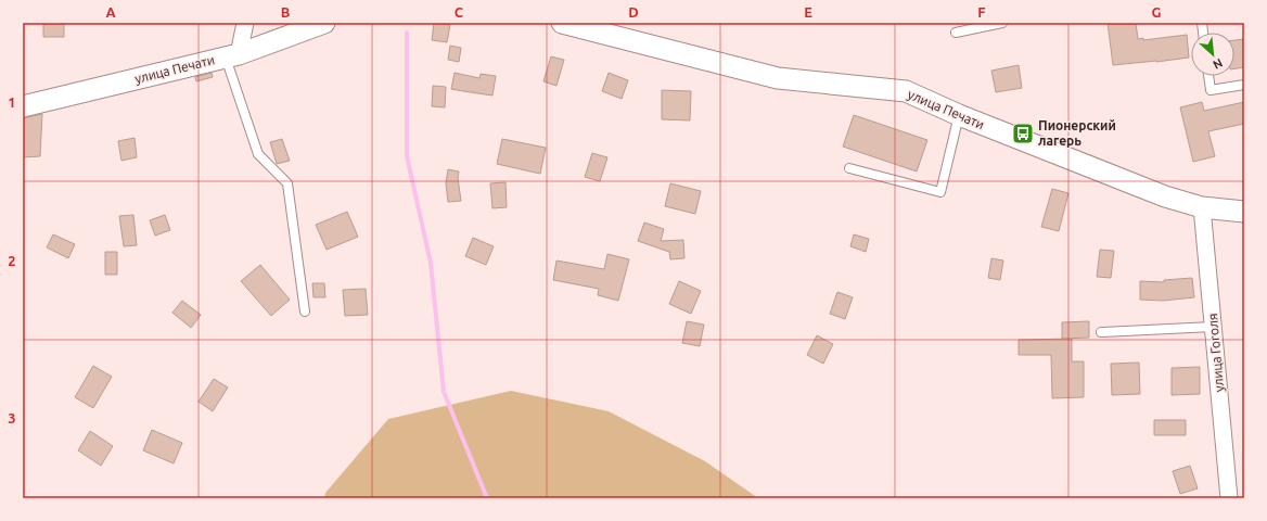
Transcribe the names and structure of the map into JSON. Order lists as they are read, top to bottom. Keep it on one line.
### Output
{"streets":{"street":["улица Печати","улица Гоголя"]},"crossings":[["улица Печати","улица Гоголя"]],"places":{"bus stop":["Пионерский лагерь"]},"north":"bottom right","grid":{"columns":["A","B","C","D","E","F","G"],"rows":["1","2","3"]}}
